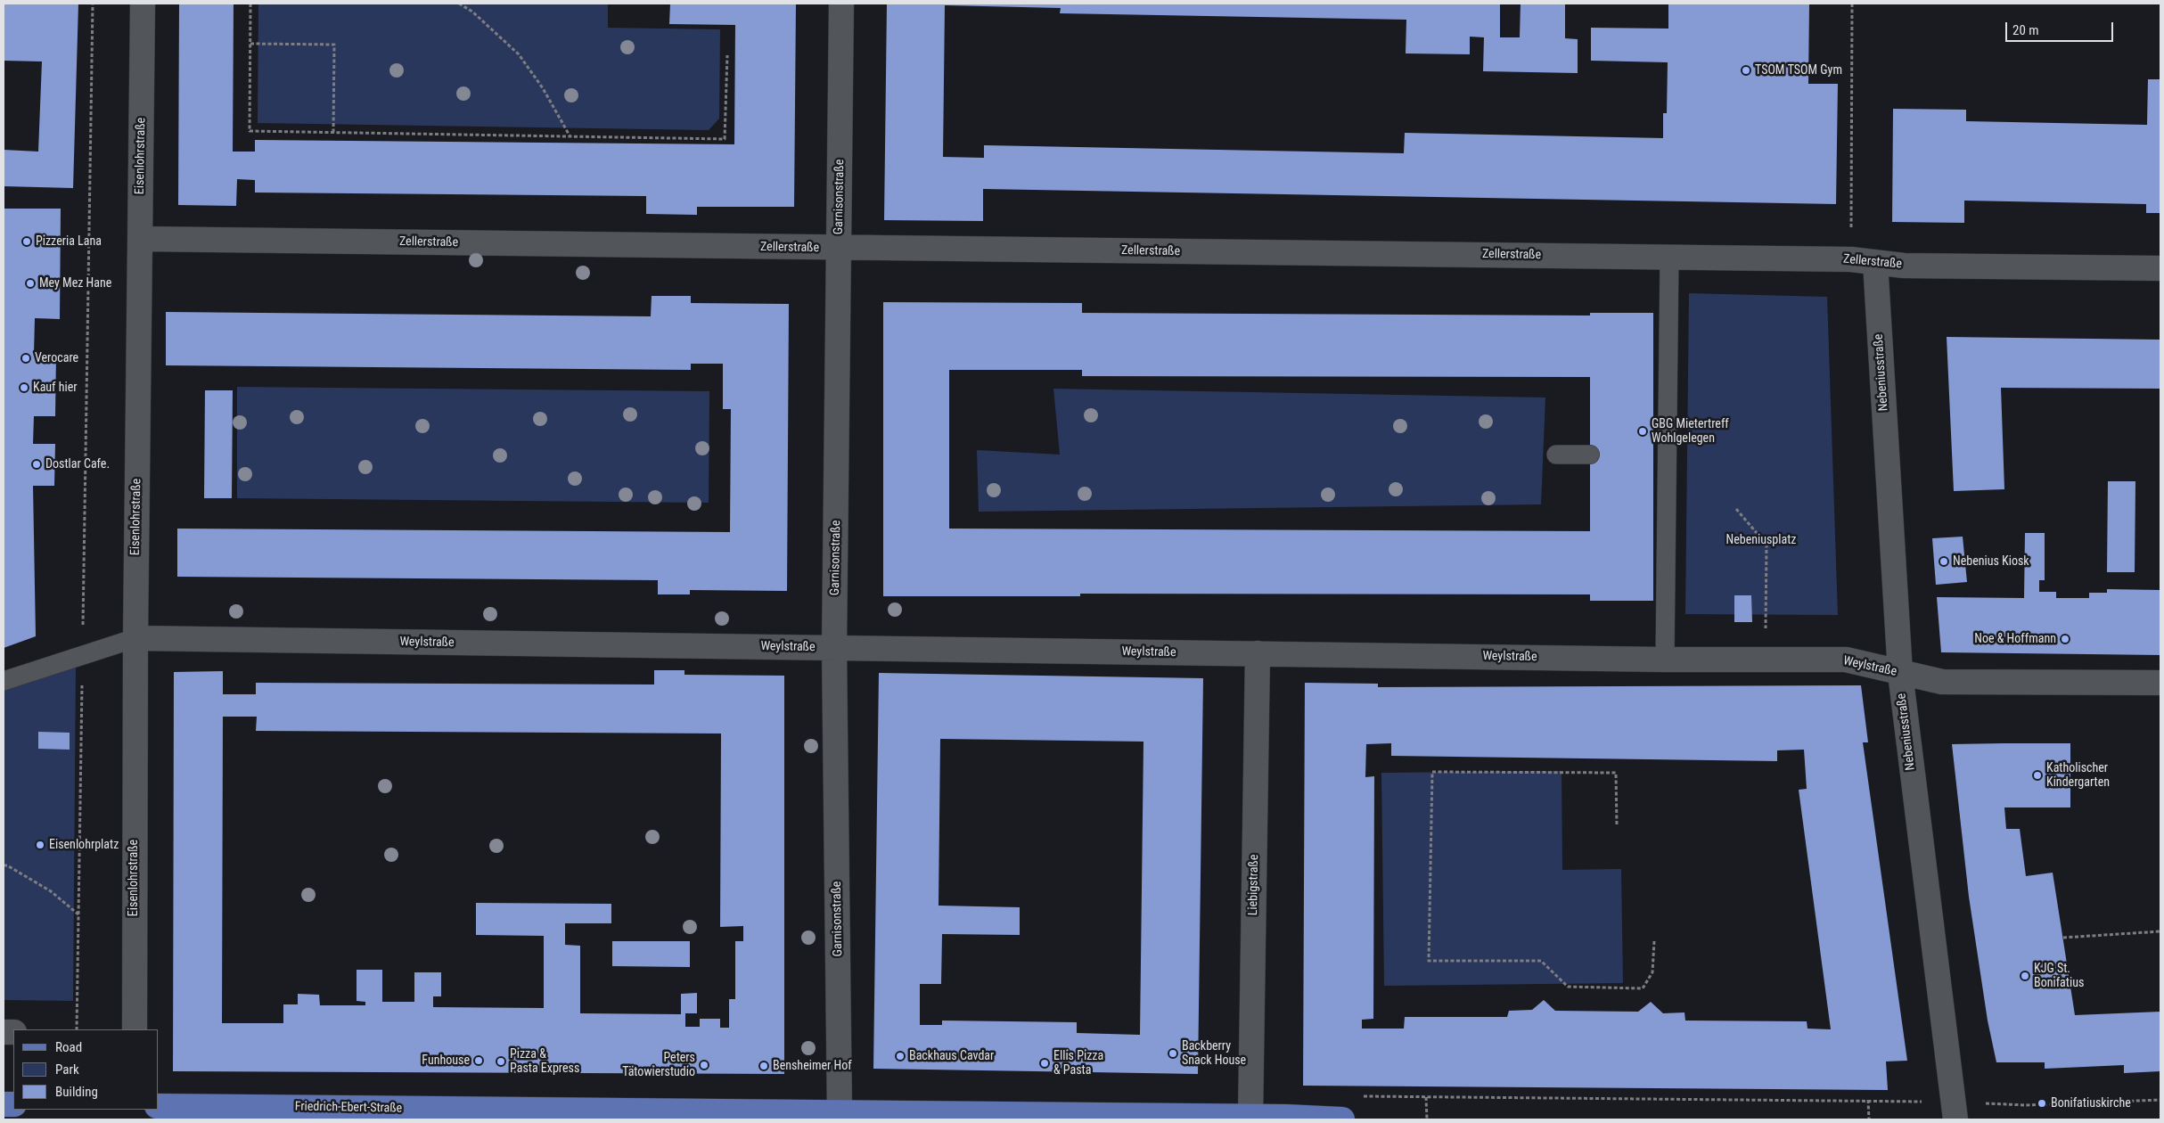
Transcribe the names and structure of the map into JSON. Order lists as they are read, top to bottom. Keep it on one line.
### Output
{"streets":{"main road":["Friedrich-Ebert-Straße"],"street":["Eisenlohrstraße","Garnisonstraße","Zellerstraße","Nebeniusstraße","Weylstraße","Liebigstraße"]},"crossings":[["Eisenlohrstraße","Zellerstraße"],["Eisenlohrstraße","Weylstraße"],["Garnisonstraße","Zellerstraße"],["Garnisonstraße","Weylstraße"],["Garnisonstraße","Friedrich-Ebert-Straße"],["Zellerstraße","Nebeniusstraße"],["Nebeniusstraße","Weylstraße"],["Weylstraße","Liebigstraße"],["Liebigstraße","Friedrich-Ebert-Straße"]],"parks":["Nebeniusplatz"],"places":["TSOM TSOM Gym","Pizzeria Lana","Mey Mez Hane","Verocare","Kauf hier","GBG Mietertreff Wohlgelegen","Dostlar Cafe.","Nebenius Kiosk","Noe & Hoffmann","Katholischer Kindergarten","Eisenlohrplatz","KJG St. Bonifatius","Backberry Snack House","Backhaus Cavdar","Funhouse","Pizza & Pasta Express","Ellis Pizza & Pasta","Peters Tätowierstudio","Bensheimer Hof","Bonifatiuskirche"],"legend":["Road","Park","Building"],"scale_bar":"20 m"}
